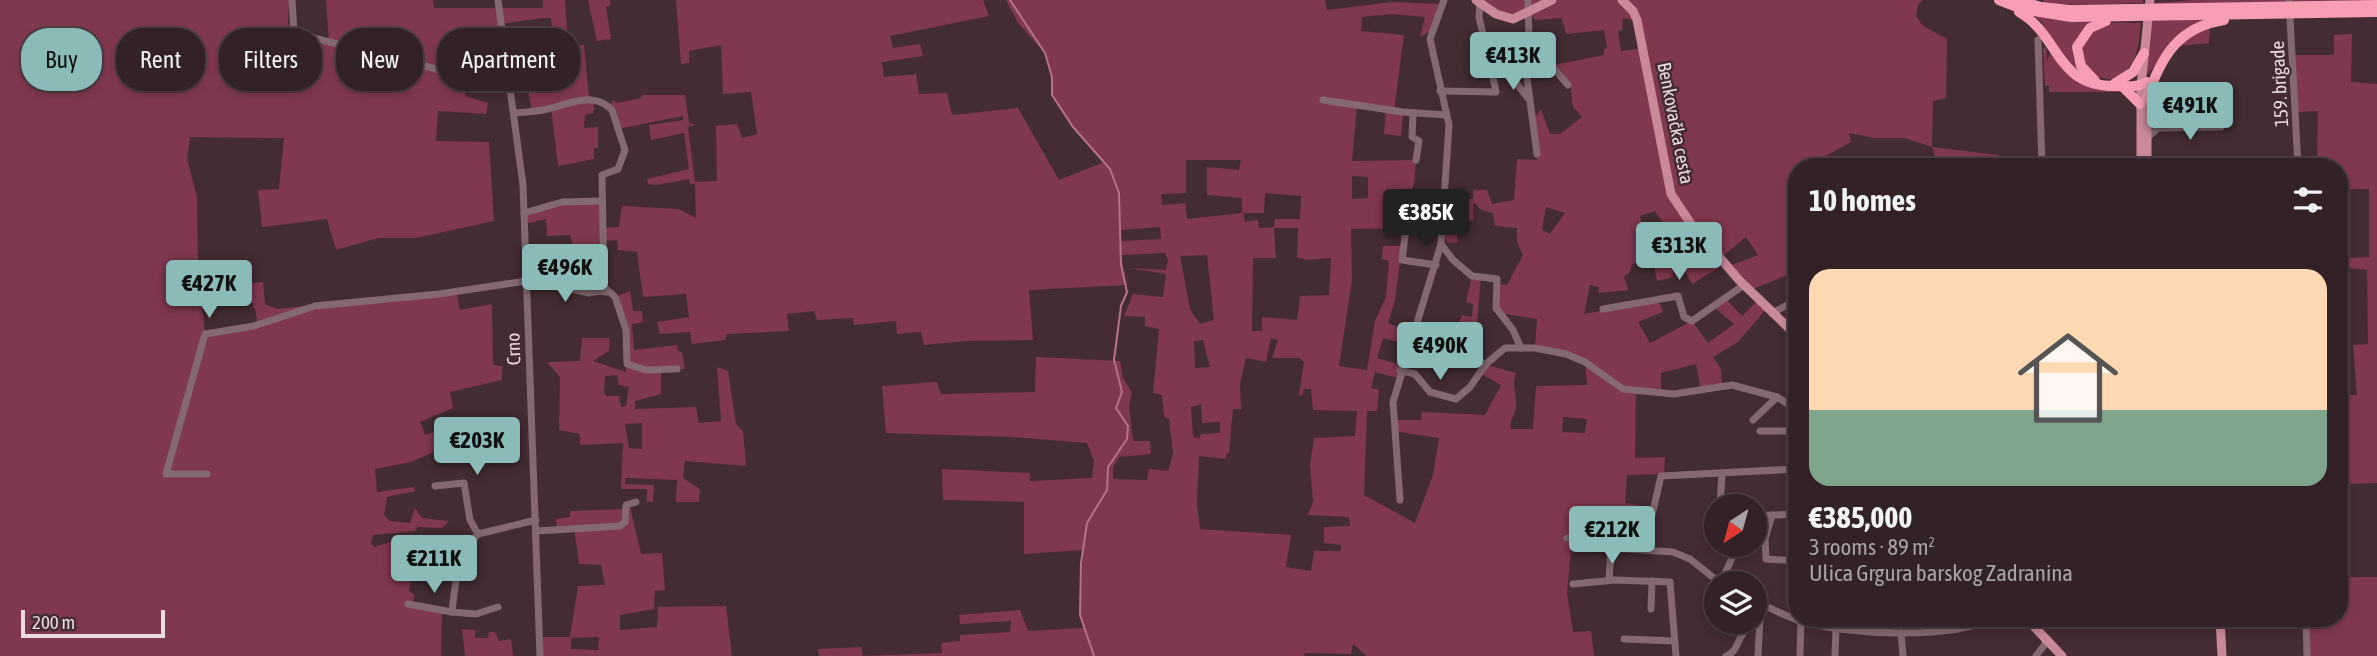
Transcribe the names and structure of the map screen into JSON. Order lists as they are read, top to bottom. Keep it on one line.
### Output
{"streets":{"main road":["Benkovačka cesta"],"street":["159. brigade","Crno"]},"scale_bar":"200 m","north":"bottom left","page":{"chip":["Buy","Rent","Filters","New","Apartment"],"price":["€413K","€491K","€385K","€313K","€496K","€427K","€490K","€203K","€212K","€211K"],"heading":"10 homes","list":[{"name":"€385,000","note":"3 rooms · 89 m² · Ulica Grgura barskog Zadranina"}],"scale":"200 m"}}
